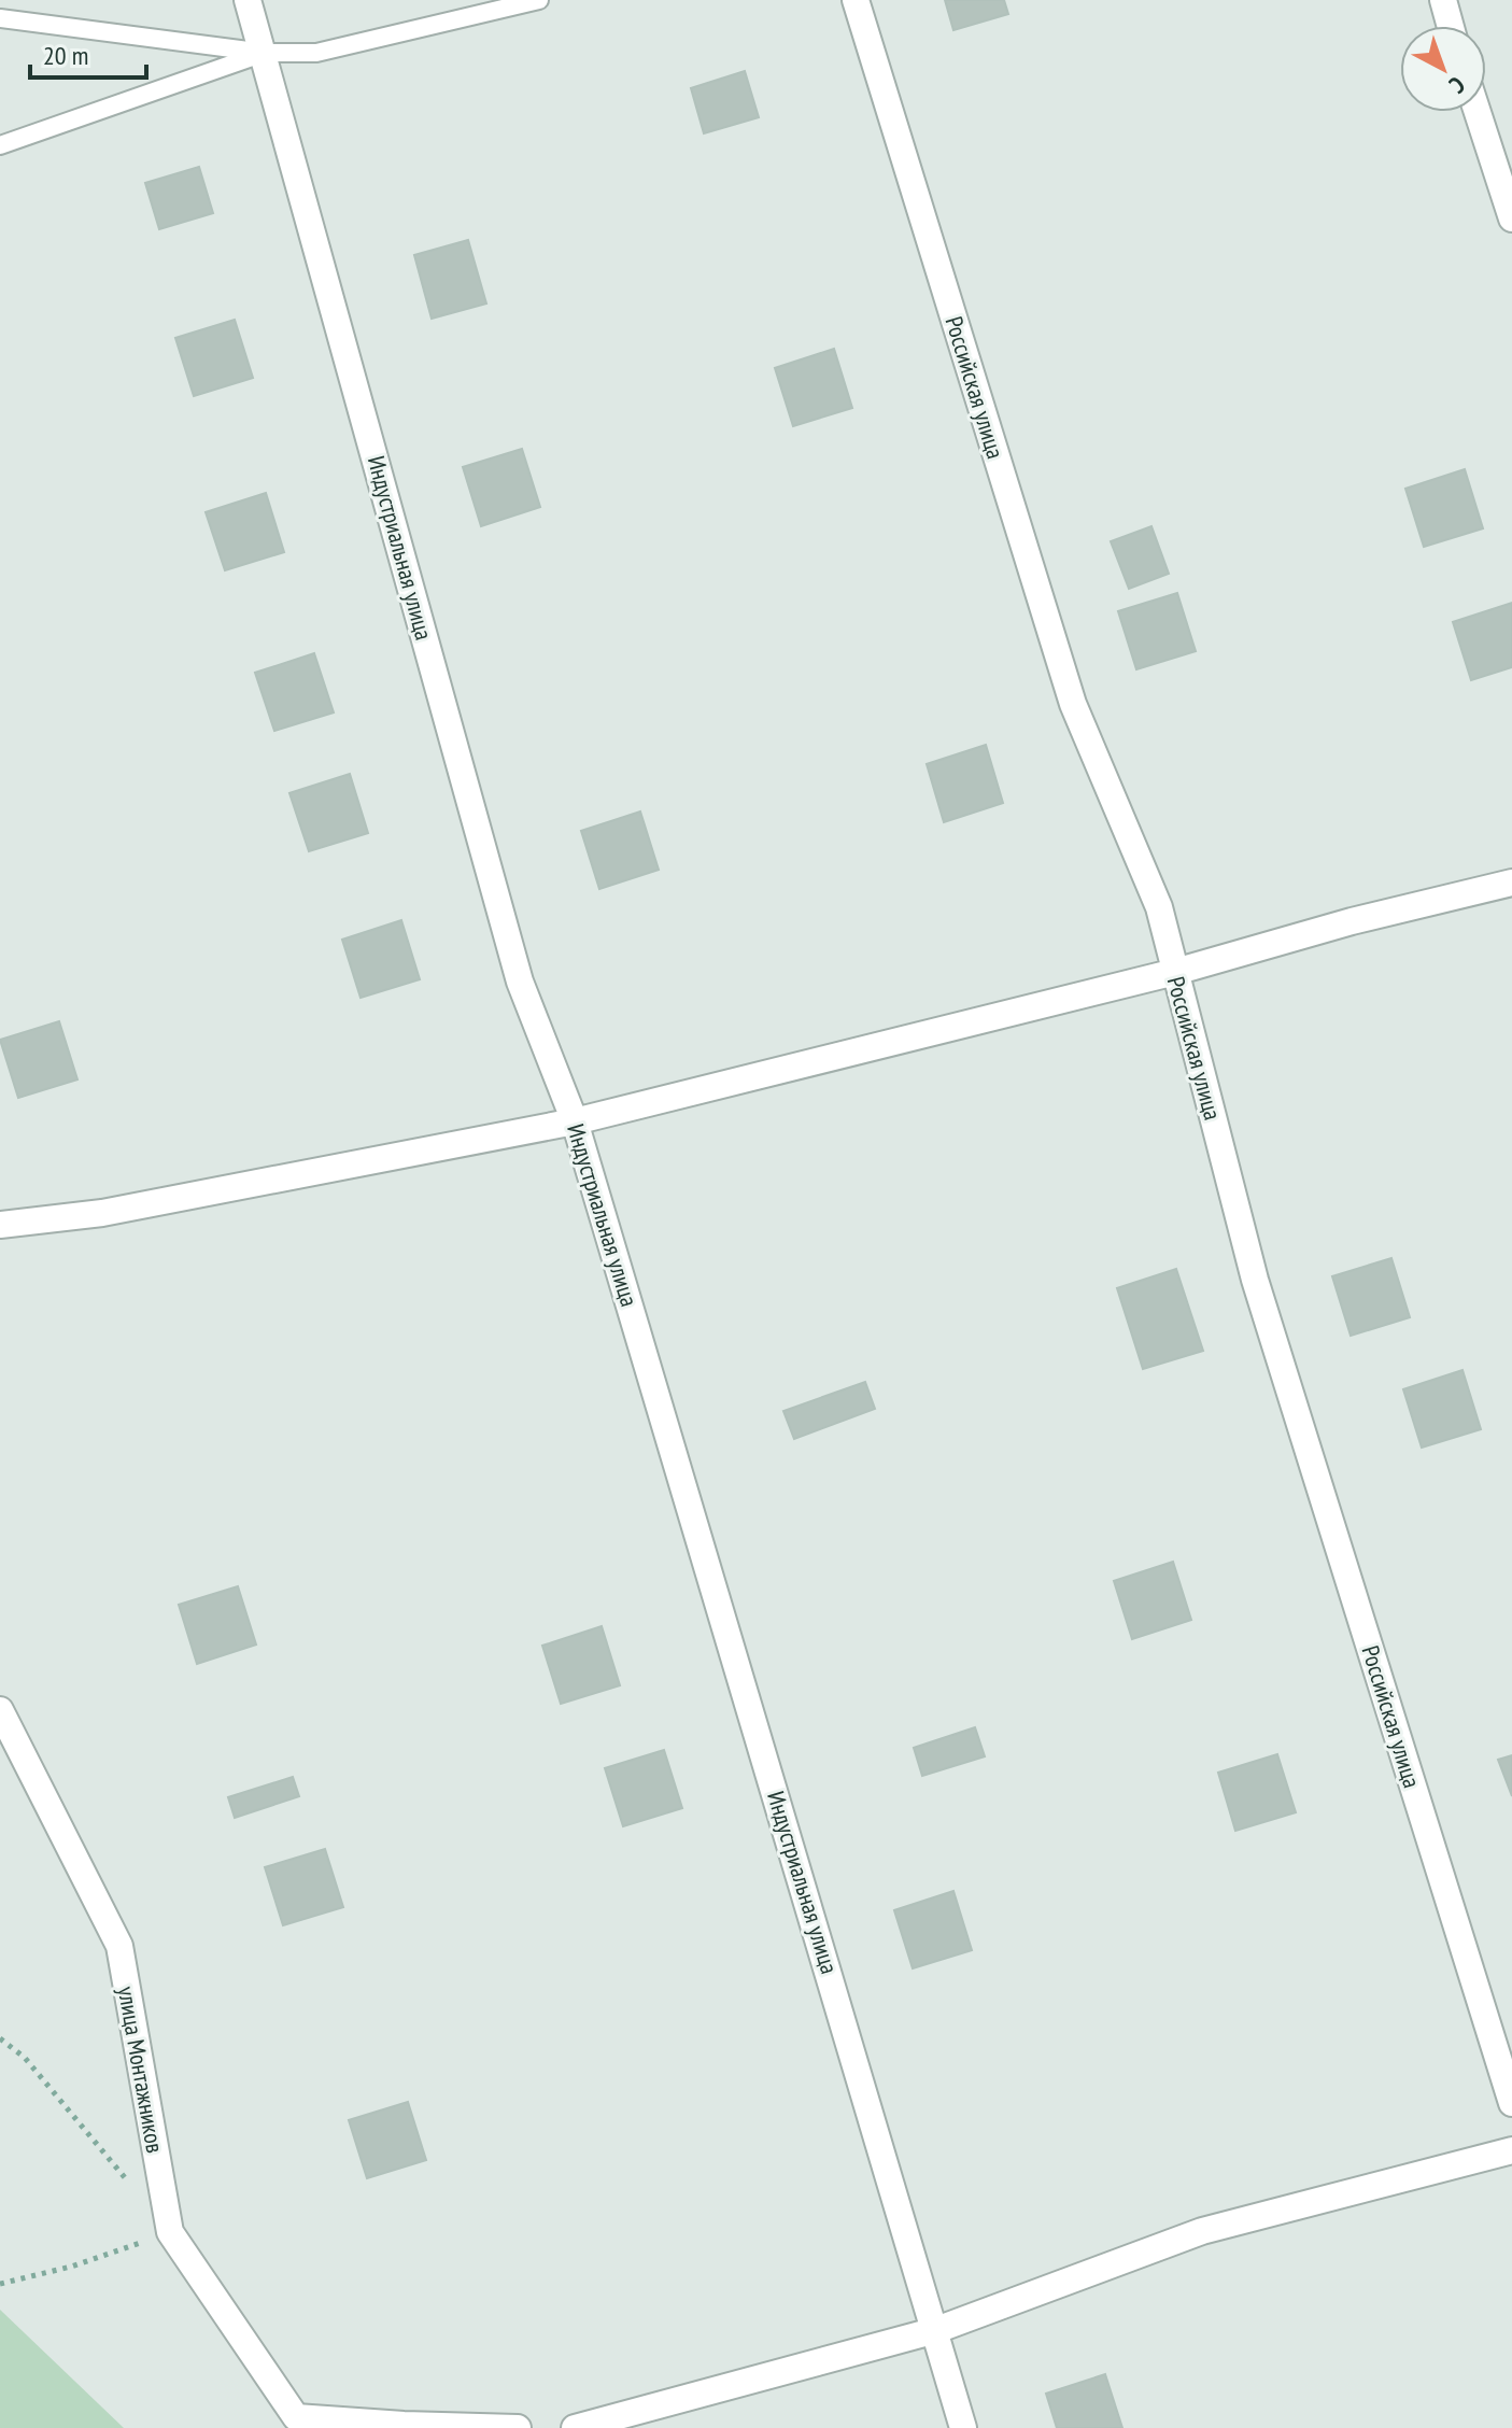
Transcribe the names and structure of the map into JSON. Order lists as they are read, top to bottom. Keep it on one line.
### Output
{"streets":{"street":["Российская улица","Индустриальная улица","улица Монтажников"]},"scale_bar":"20 m","north":"bottom right"}
